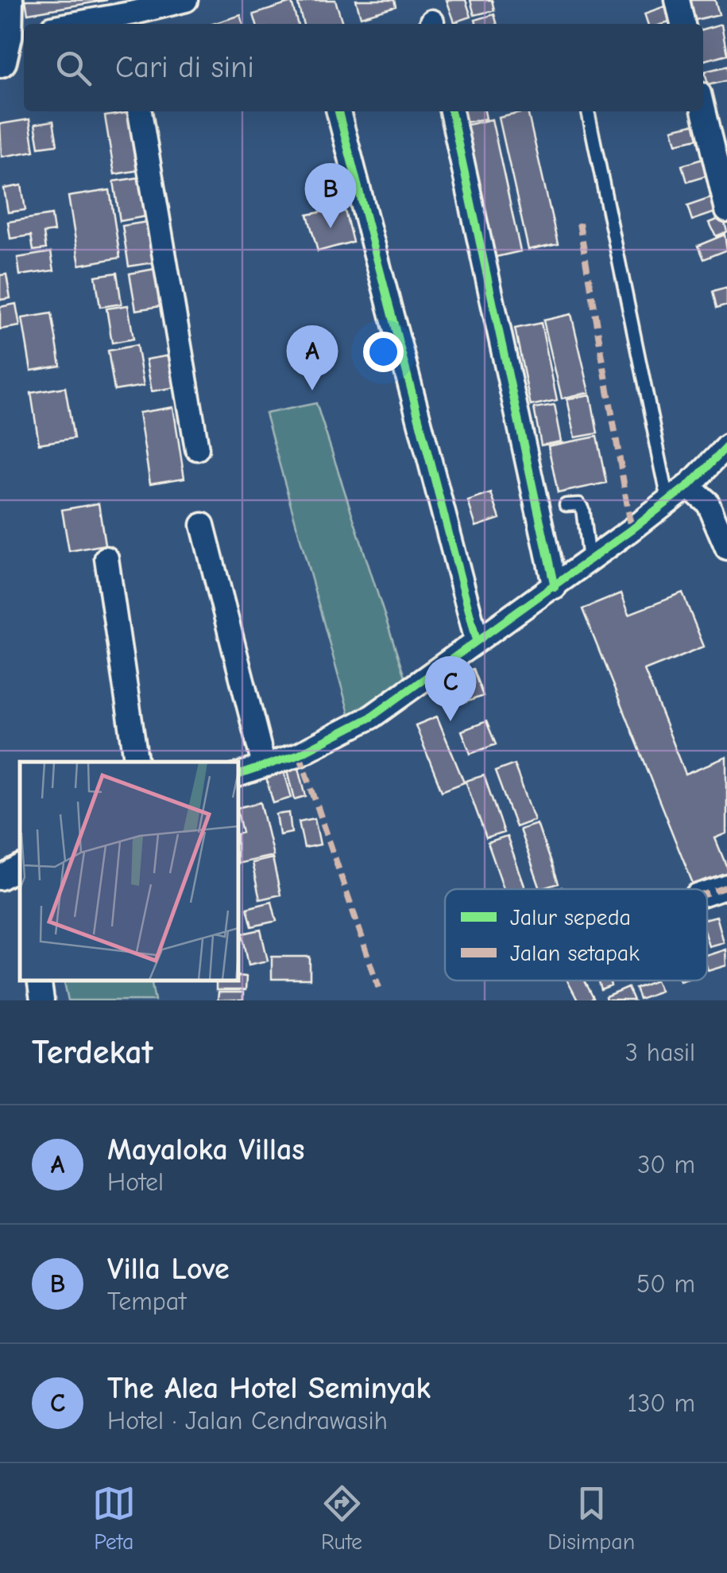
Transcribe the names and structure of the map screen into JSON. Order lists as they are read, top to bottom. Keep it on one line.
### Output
{"legend":["Jalur sepeda","Jalan setapak"],"page":{"search":"Cari di sini","pins":["B","A","C"],"heading":["Terdekat","3 hasil"],"list":[{"mark":"A","name":"Mayaloka Villas","note":"Hotel","value":"30 m"},{"mark":"B","name":"Villa Love","note":"Tempat","value":"50 m"},{"mark":"C","name":"The Alea Hotel Seminyak","note":"Hotel · Jalan Cendrawasih","value":"130 m"}],"nav":["Peta","Rute","Disimpan"]}}
